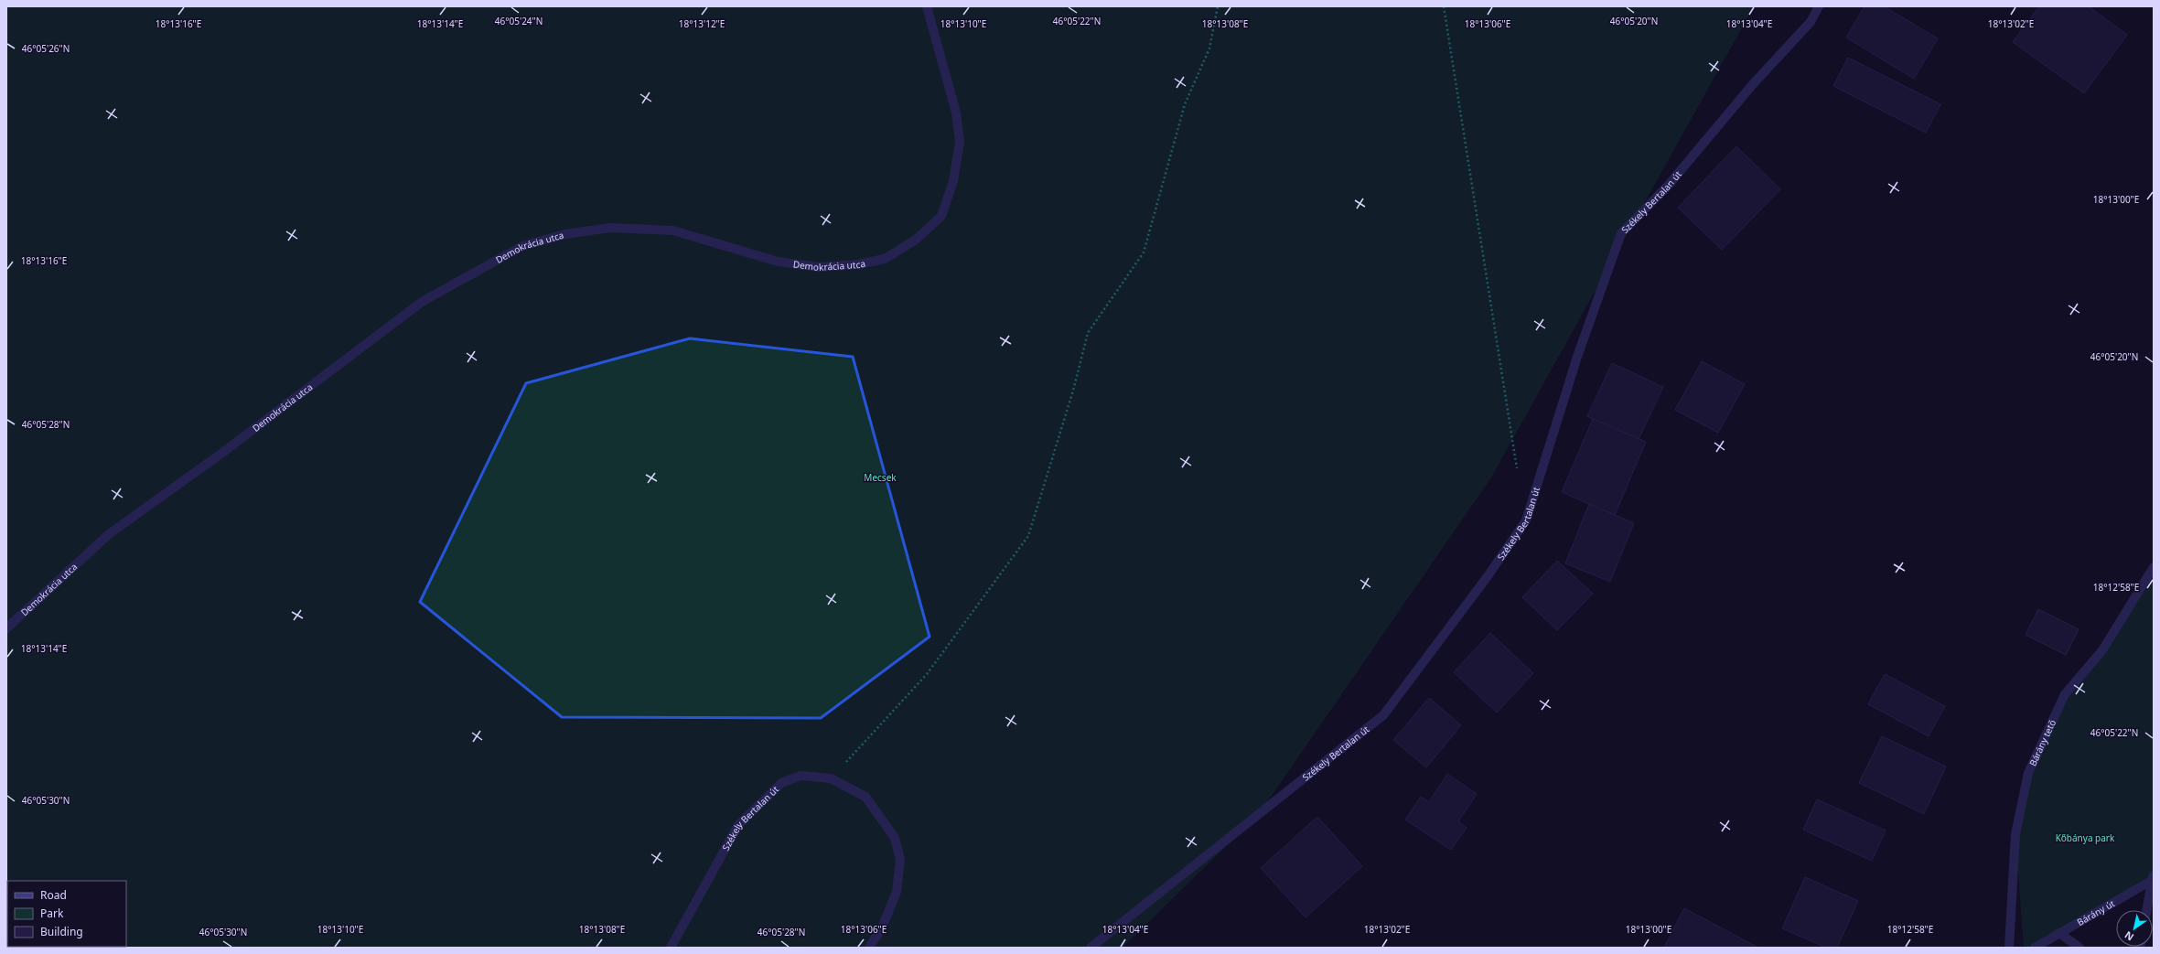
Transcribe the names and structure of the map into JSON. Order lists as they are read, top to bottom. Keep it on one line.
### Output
{"streets":{"street":["Székely Bertalan út","Demokrácia utca","Bárány tető","Bárány út"]},"parks":["Mecsek","Kőbánya park"],"legend":["Road","Park","Building"],"north":"bottom left","coordinates":["46°05'24\"N","46°05'22\"N","46°05'20\"N","18°13'16\"E","18°13'14\"E","18°13'12\"E","18°13'10\"E","18°13'08\"E","18°13'06\"E","18°13'04\"E","18°13'02\"E","46°05'26\"N","18°13'00\"E","46°05'28\"N","18°12'58\"E","46°05'30\"N"]}
